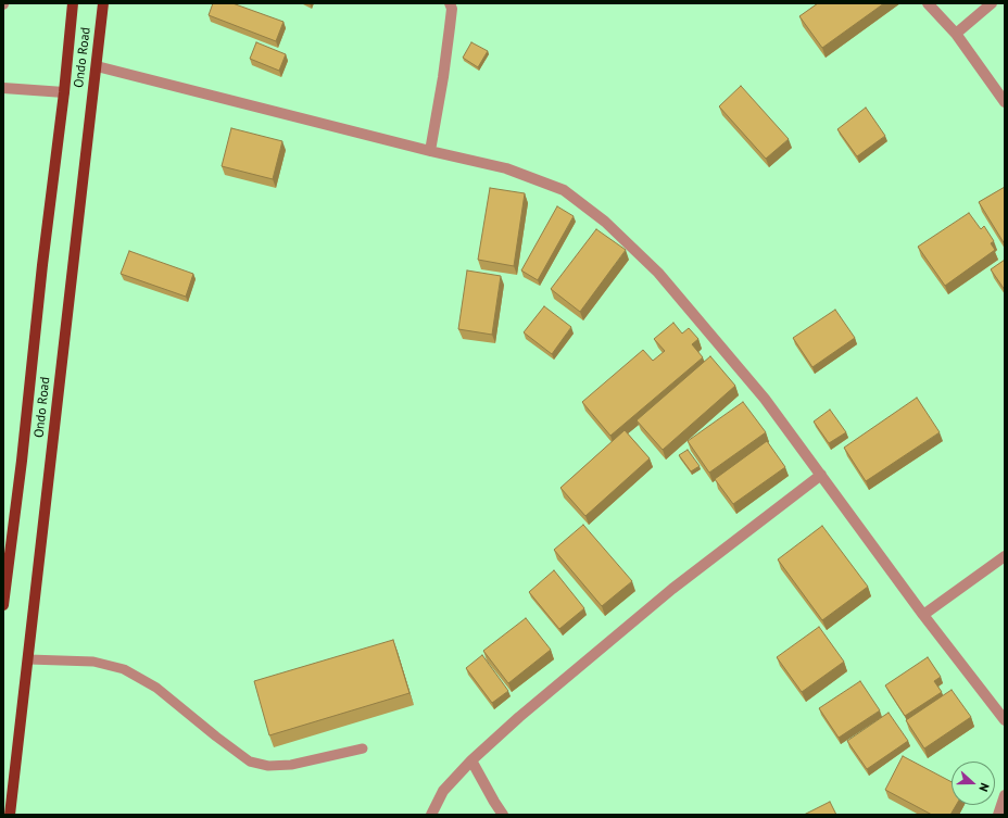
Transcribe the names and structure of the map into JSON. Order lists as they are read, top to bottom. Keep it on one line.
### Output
{"streets":{"main road":["Ondo Road"]},"north":"right"}
